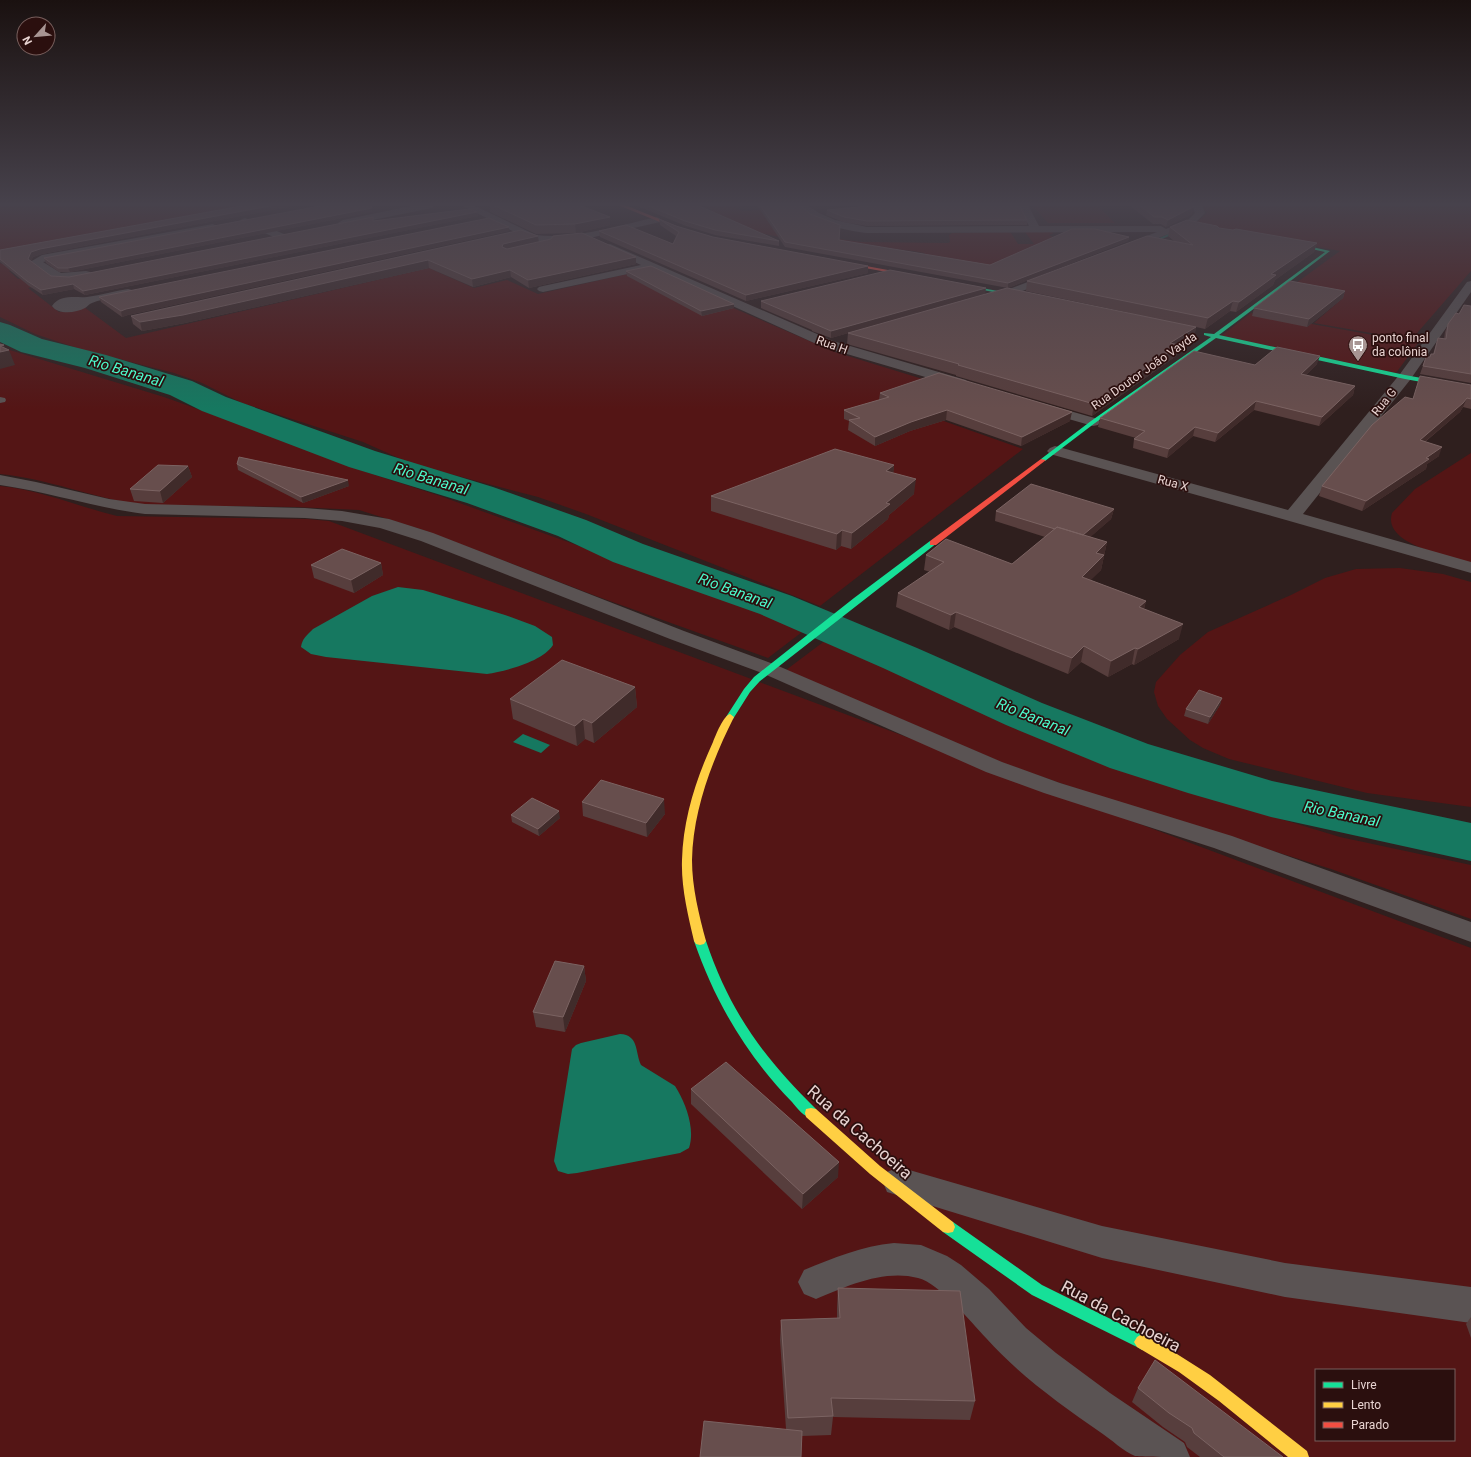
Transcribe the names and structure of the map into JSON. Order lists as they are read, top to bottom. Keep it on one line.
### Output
{"streets":{"street":["Rua H","Rua Doutor João Vayda","Rua G","Rua X","Rua da Cachoeira"]},"crossings":[["Rua Doutor João Vayda","Rua X"],["Rua Doutor João Vayda","Rua da Cachoeira"],["Rua G","Rua X"]],"water":["Rio Bananal"],"places":{"bus stop":["ponto final da colônia"]},"legend":["Livre","Lento","Parado"],"north":"bottom left"}
